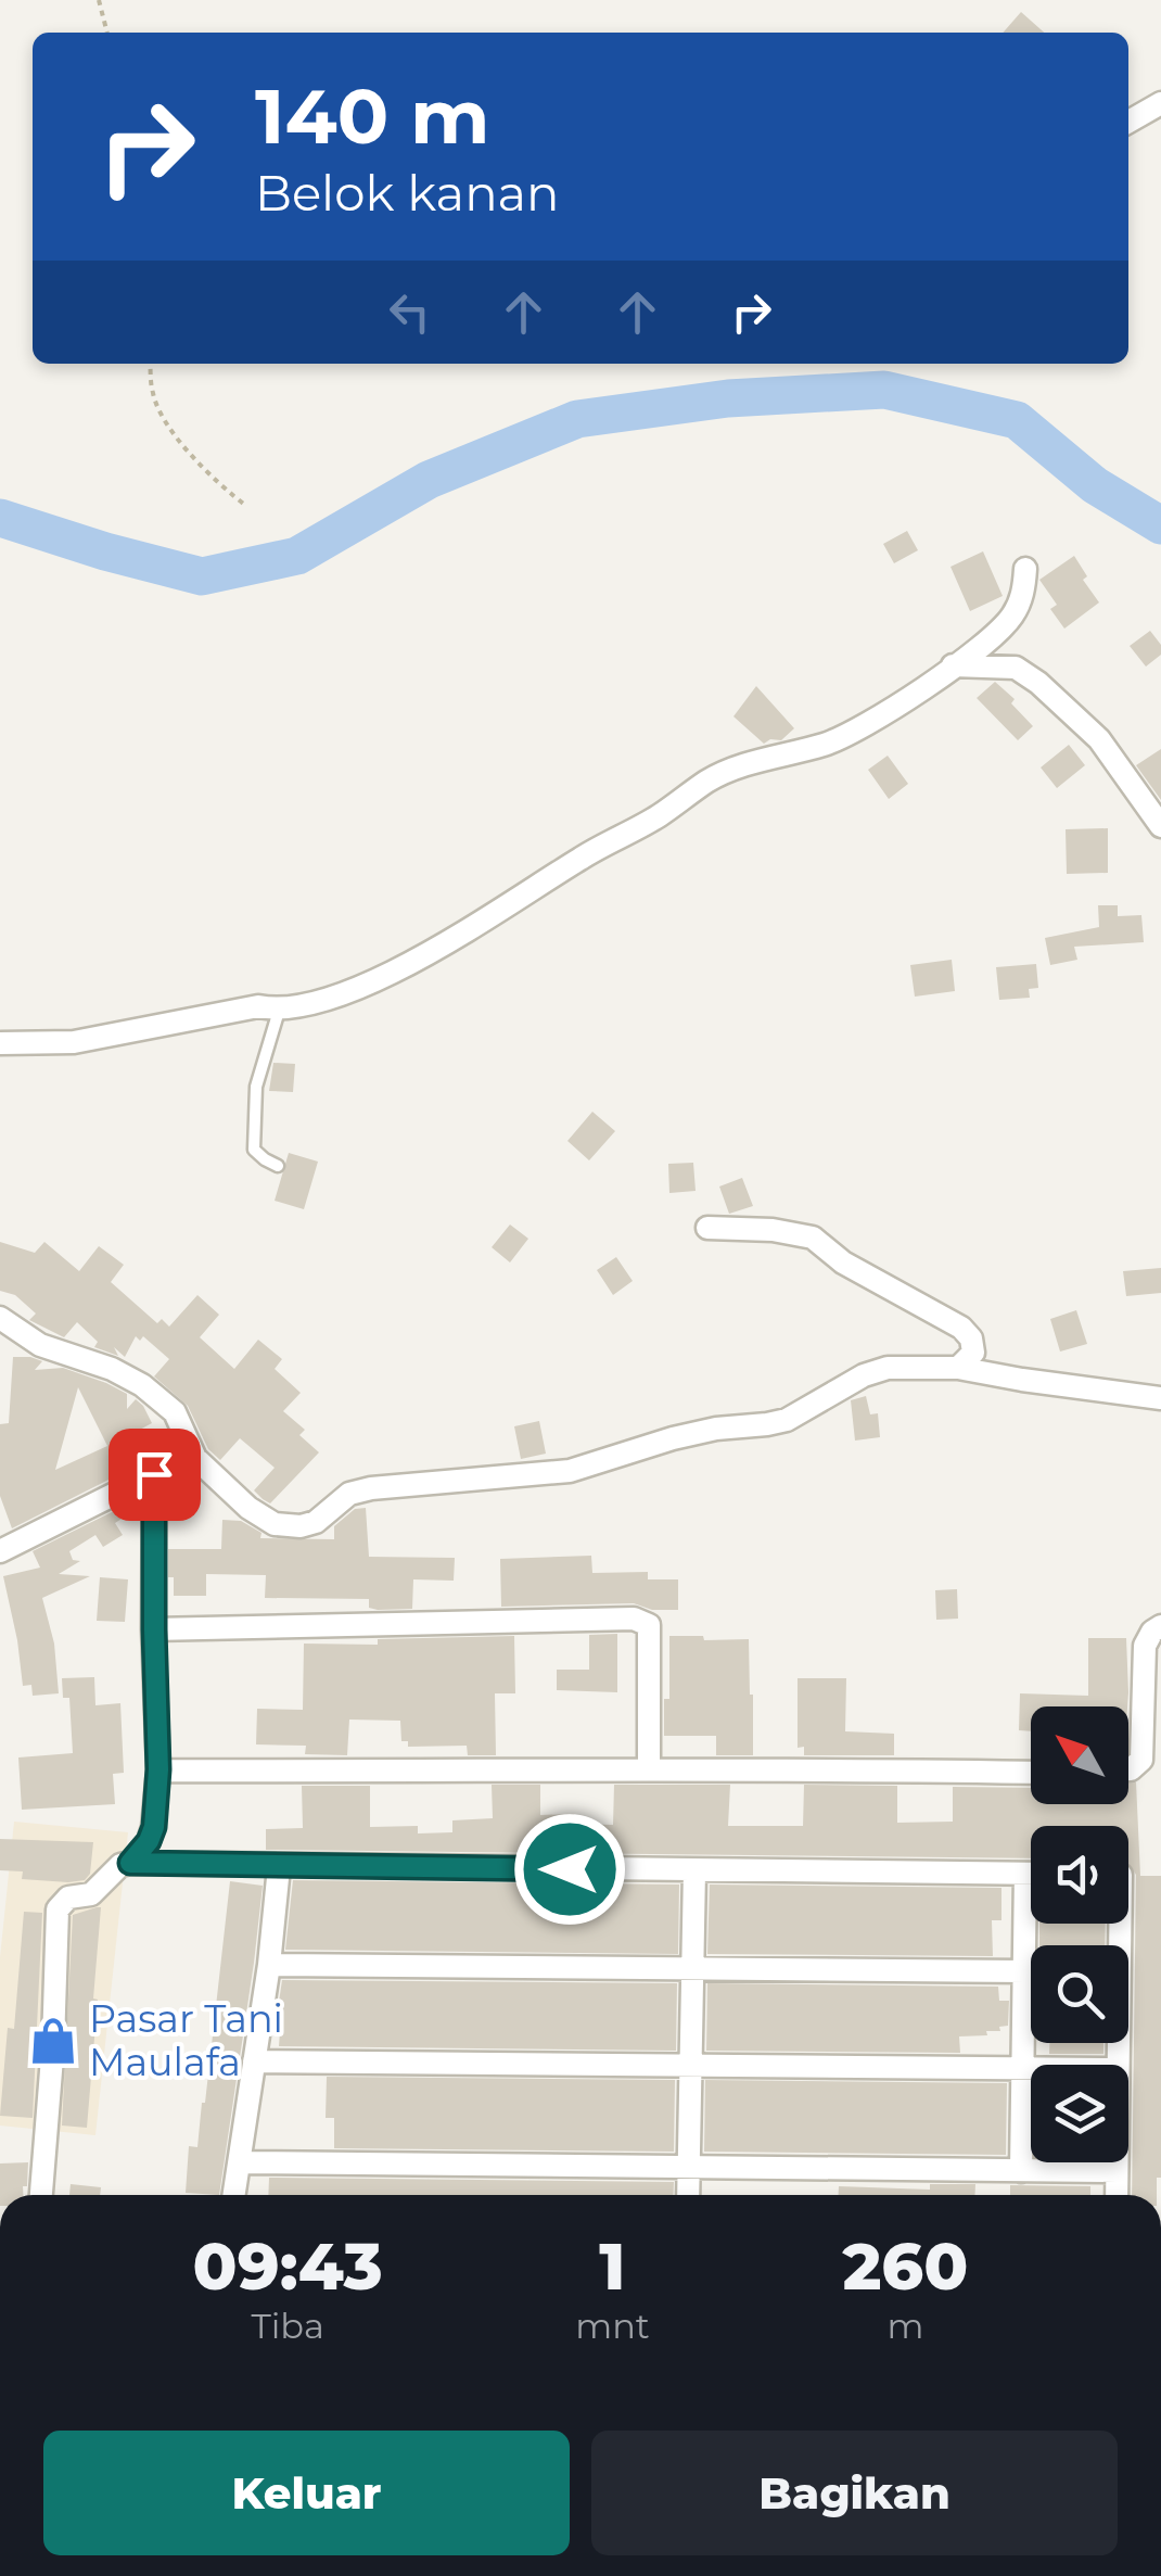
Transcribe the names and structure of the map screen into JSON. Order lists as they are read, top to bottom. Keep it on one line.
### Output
{"places":{"shop":["Pasar Tani Maulafa"]},"north":"top left","page":{"turn":["140 m","Belok kanan"],"eta":["09:43","Tiba","1","mnt","260","m"],"buttons":["Keluar","Bagikan"]}}
